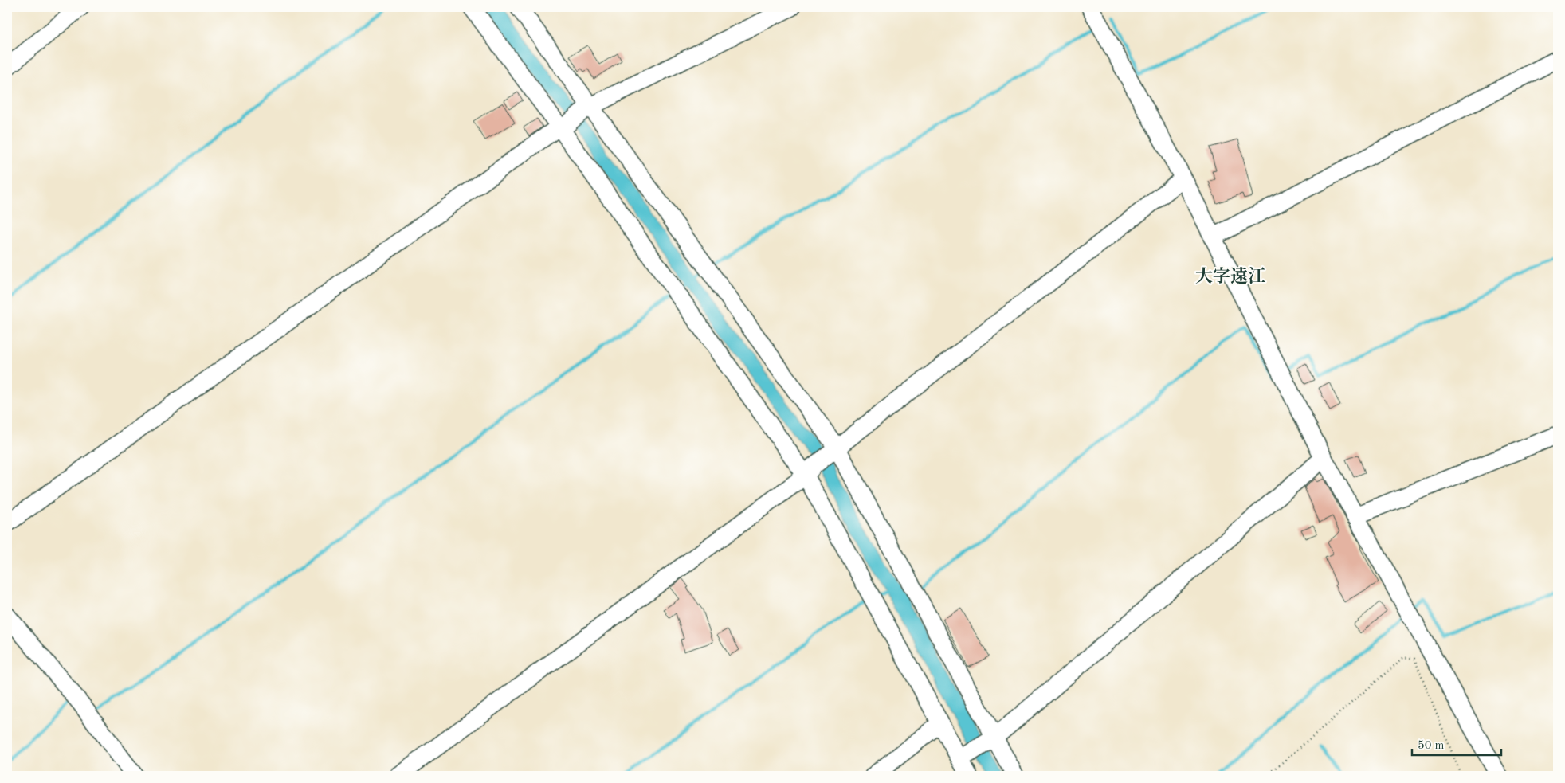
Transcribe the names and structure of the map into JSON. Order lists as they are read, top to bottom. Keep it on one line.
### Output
{"districts":["大字遠江"],"scale_bar":"50 m"}
